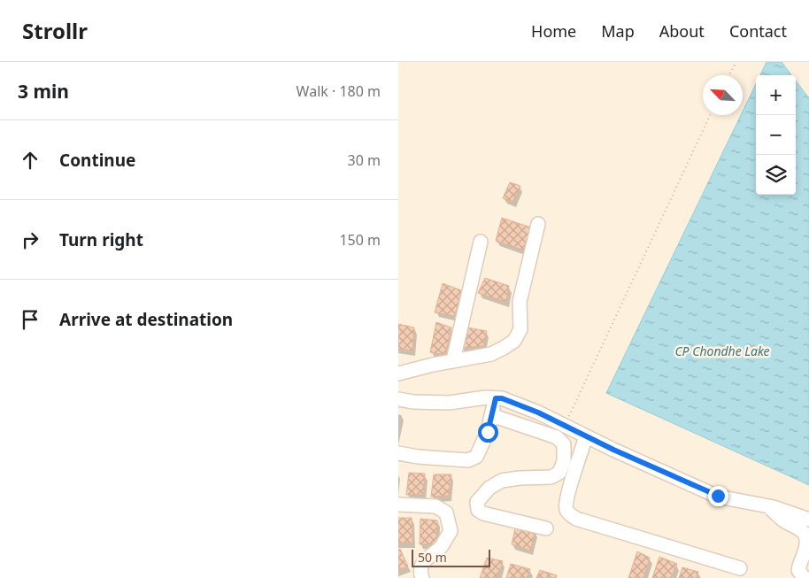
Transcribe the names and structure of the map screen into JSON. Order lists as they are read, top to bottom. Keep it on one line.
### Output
{"water":["CP Chondhe Lake"],"scale_bar":"50 m","north":"top left","page":{"header":"Strollr","nav":["Home","Map","About","Contact"],"heading":["3 min","Walk · 180 m"],"map_buttons":["+","−"],"list":[["Continue","30 m"],["Turn right","150 m"],"Arrive at destination"],"scale":"50 m"}}
